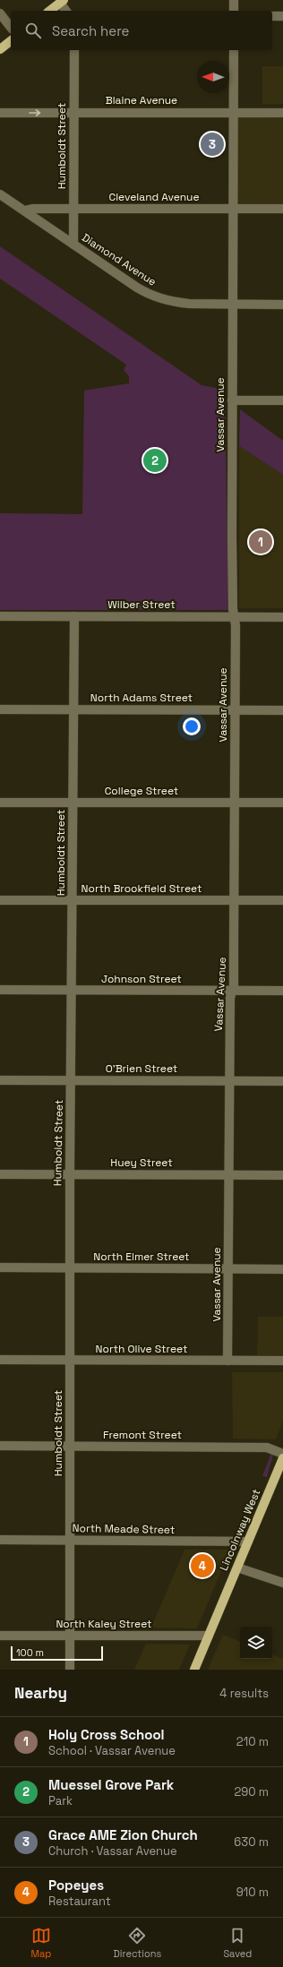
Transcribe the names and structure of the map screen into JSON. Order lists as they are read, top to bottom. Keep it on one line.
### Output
{"streets":{"main road":["Lincolnway West"],"street":["Blaine Avenue","Humboldt Street","Cleveland Avenue","Diamond Avenue","Vassar Avenue","Wilber Street","North Adams Street","College Street","North Brookfield Street","Johnson Street","O'Brien Street","Huey Street","North Elmer Street","North Olive Street","Fremont Street","North Meade Street","North Kaley Street"]},"crossings":[["Blaine Avenue","Humboldt Street"],["Blaine Avenue","Vassar Avenue"],["Humboldt Street","Cleveland Avenue"],["Humboldt Street","Diamond Avenue"],["Humboldt Street","Wilber Street"],["Humboldt Street","North Adams Street"],["Humboldt Street","College Street"],["Humboldt Street","North Brookfield Street"],["Humboldt Street","Johnson Street"],["Humboldt Street","O'Brien Street"],["Humboldt Street","Huey Street"],["Humboldt Street","North Elmer Street"],["Humboldt Street","North Olive Street"],["Humboldt Street","Fremont Street"],["Humboldt Street","North Meade Street"],["Humboldt Street","North Kaley Street"],["Cleveland Avenue","Diamond Avenue"],["Cleveland Avenue","Vassar Avenue"],["Diamond Avenue","Vassar Avenue"],["Vassar Avenue","Wilber Street"],["Vassar Avenue","North Adams Street"],["Vassar Avenue","College Street"],["Vassar Avenue","North Brookfield Street"],["Vassar Avenue","Johnson Street"],["Vassar Avenue","O'Brien Street"],["Vassar Avenue","Huey Street"],["Vassar Avenue","North Elmer Street"],["Vassar Avenue","North Olive Street"],["North Meade Street","Lincolnway West"],["Lincolnway West","North Kaley Street"]],"scale_bar":"100 m","north":"left","page":{"search":"Search here","pins":["3","2","1","4"],"scale":"100 m","heading":["Nearby","4 results"],"list":[{"mark":"1","name":"Holy Cross School","note":"School · Vassar Avenue","value":"210 m"},{"mark":"2","name":"Muessel Grove Park","note":"Park","value":"290 m"},{"mark":"3","name":"Grace AME Zion Church","note":"Church · Vassar Avenue","value":"630 m"},{"mark":"4","name":"Popeyes","note":"Restaurant","value":"910 m"}],"nav":["Map","Directions","Saved"]}}
